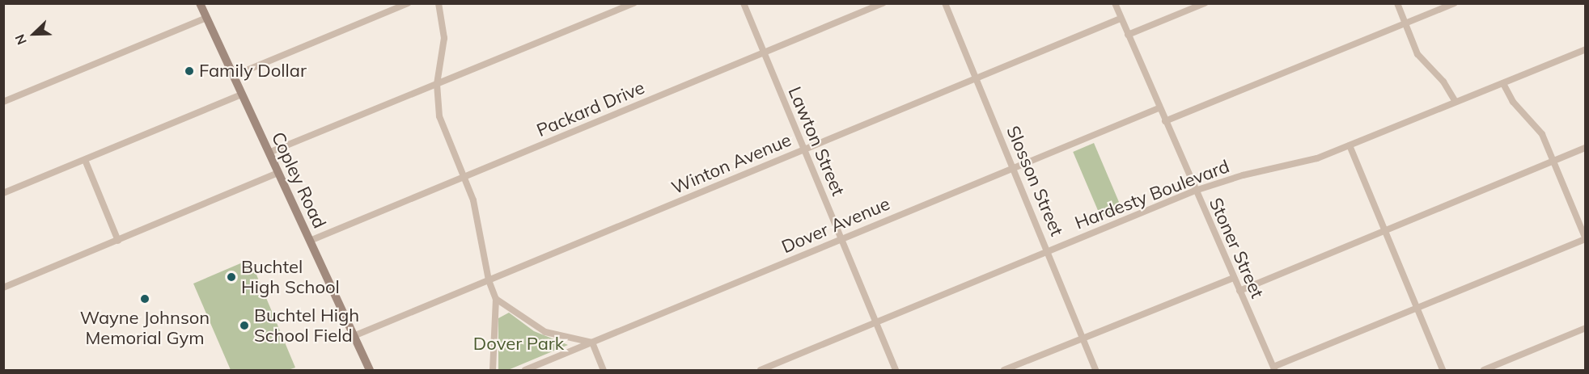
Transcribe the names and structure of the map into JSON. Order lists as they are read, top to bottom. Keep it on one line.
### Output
{"streets":{"main road":["Copley Road"],"street":["Packard Drive","Lawton Street","Winton Avenue","Slosson Street","Hardesty Boulevard","Dover Avenue","Stoner Street"]},"crossings":[["Packard Drive","Lawton Street"],["Packard Drive","Copley Road"],["Lawton Street","Winton Avenue"],["Lawton Street","Hardesty Boulevard"],["Lawton Street","Dover Avenue"],["Winton Avenue","Copley Road"],["Winton Avenue","Slosson Street"],["Winton Avenue","Stoner Street"],["Slosson Street","Hardesty Boulevard"],["Slosson Street","Dover Avenue"],["Hardesty Boulevard","Stoner Street"],["Dover Avenue","Stoner Street"]],"parks":["Dover Park"],"places":["Family Dollar","Buchtel High School","Wayne Johnson Memorial Gym","Buchtel High School Field"],"north":"bottom left"}
